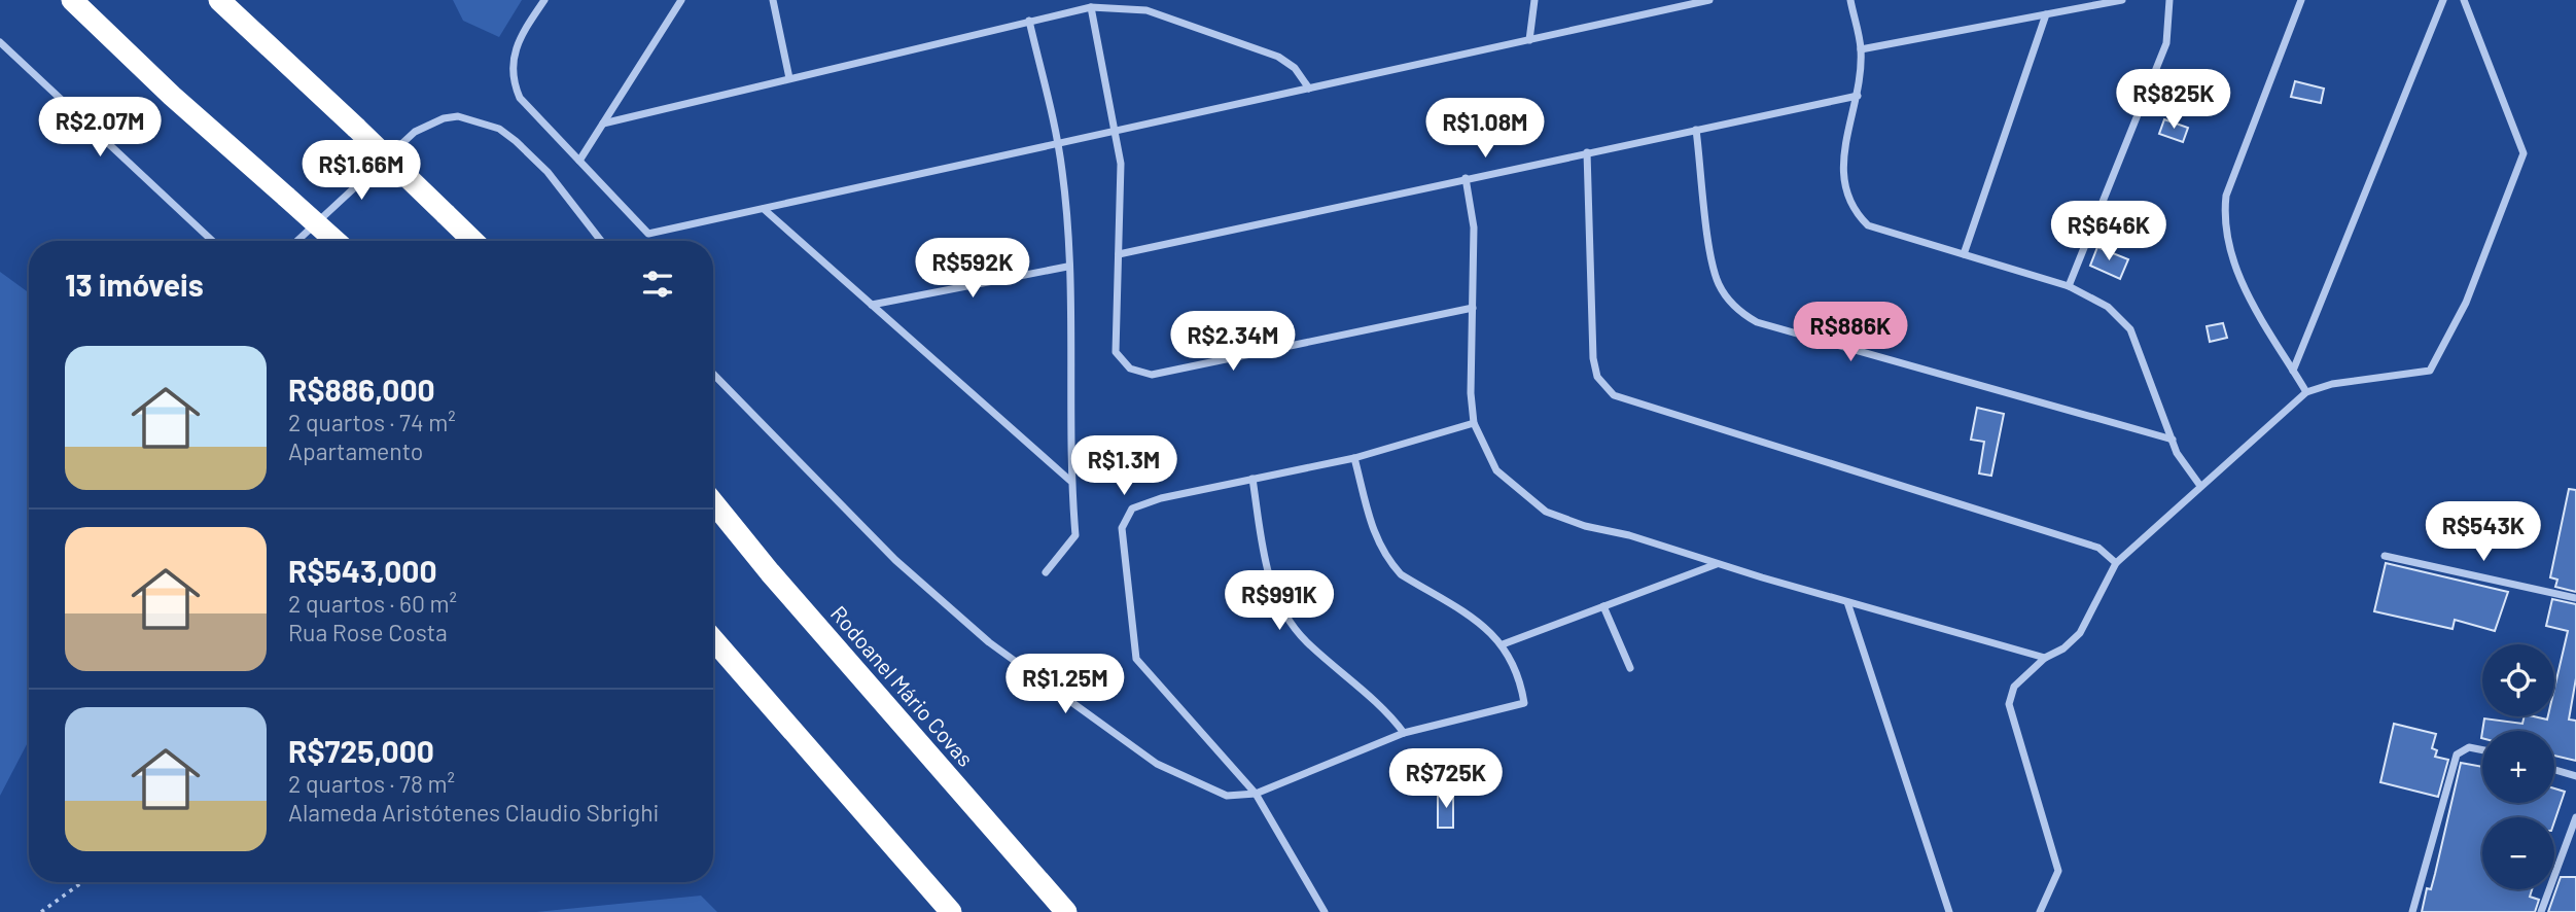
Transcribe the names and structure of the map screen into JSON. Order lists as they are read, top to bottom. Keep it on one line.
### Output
{"streets":{"highway":["Rodoanel Mário Covas"]},"page":{"price":["R$825K","R$2.07M","R$1.08M","R$1.66M","R$646K","R$592K","R$886K","R$2.34M","R$1.3M","R$543K","R$991K","R$1.25M","R$725K"],"heading":"13 imóveis","list":[{"name":"R$886,000","note":"2 quartos · 74 m² · Apartamento"},{"name":"R$543,000","note":"2 quartos · 60 m² · Rua Rose Costa"},{"name":"R$725,000","note":"2 quartos · 78 m² · Alameda Aristótenes Claudio Sbrighi"}],"map_buttons":["+","−"]}}
